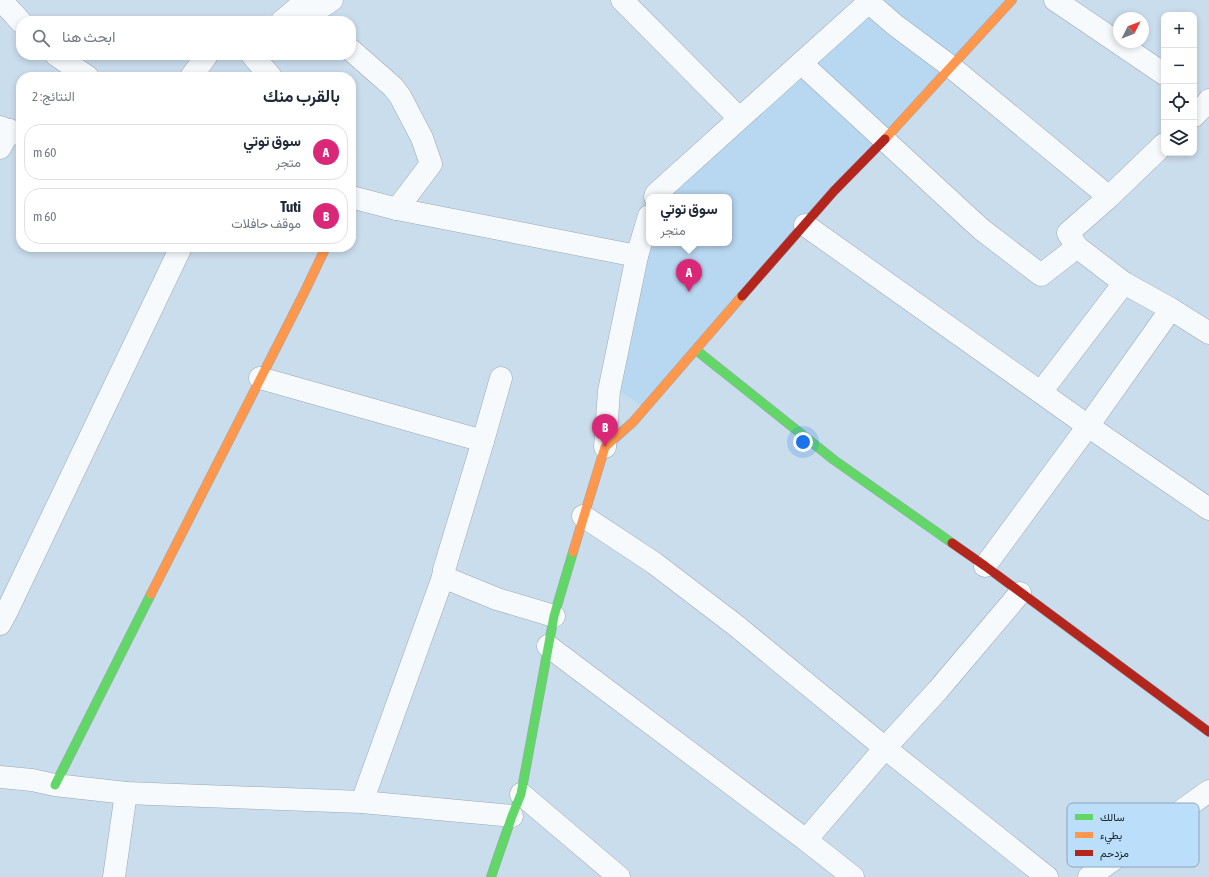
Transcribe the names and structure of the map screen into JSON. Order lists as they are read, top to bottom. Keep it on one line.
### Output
{"legend":["سالك","بطيء","مزدحم"],"north":"top right","page":{"map_buttons":["+","−"],"search":"ابحث هنا","heading":["بالقرب منك","النتائج: 2"],"list":[{"mark":"A","name":"سوق توتي","note":"متجر","value":"60 m"},{"mark":"B","name":"Tuti","note":"موقف حافلات","value":"60 m"}],"popup":["سوق توتي","متجر"],"pins":["A","B"]}}
